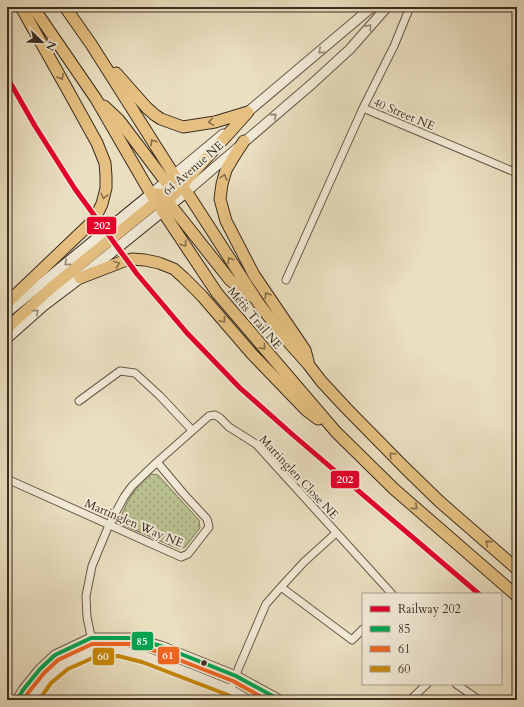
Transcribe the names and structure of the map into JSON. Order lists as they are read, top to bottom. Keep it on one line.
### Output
{"streets":{"main road":["64 Avenue NE","Métis Trail NE"],"street":["40 Street NE","Martinglen Close NE","Martinglen Way NE"]},"crossings":[["64 Avenue NE","Métis Trail NE"],["Martinglen Close NE","Martinglen Way NE"]],"lines":["rail line 202","transit line 85","transit line 61","transit line 60"],"legend":["Railway 202","85","61","60"],"north":"bottom right"}
